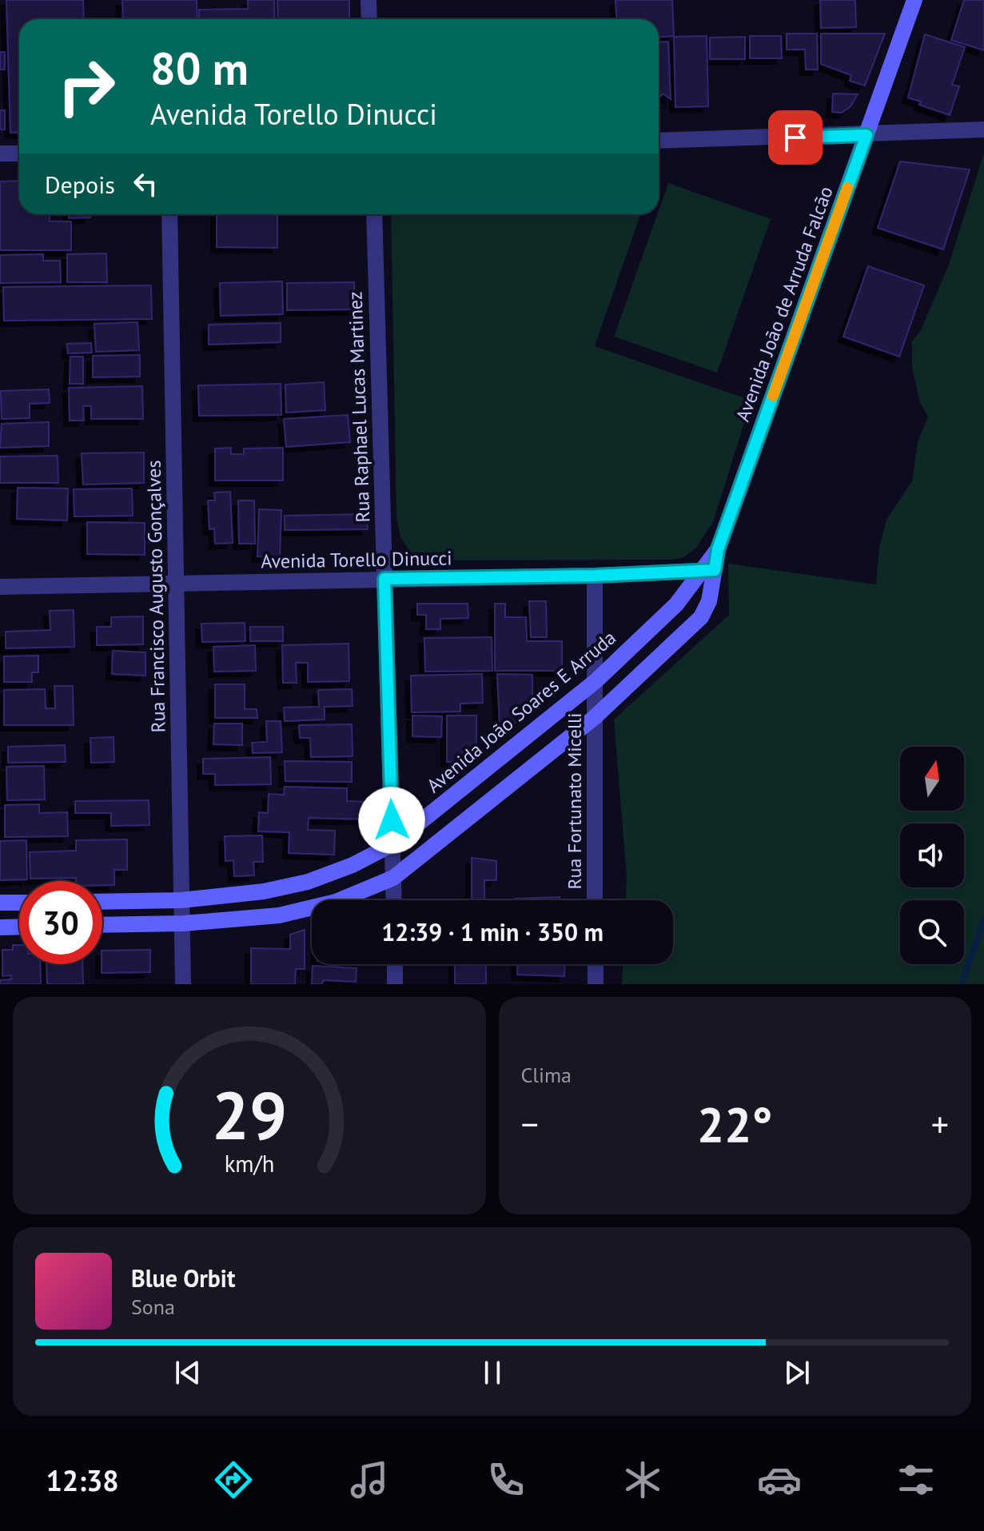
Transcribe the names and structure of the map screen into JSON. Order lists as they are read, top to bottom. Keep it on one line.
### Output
{"streets":{"street":["Avenida João de Arruda Falcão","Rua Raphael Lucas Martinez","Avenida Torello Dinucci","Rua Francisco Augusto Gonçalves","Avenida João Soares E Arruda","Rua Fortunato Micelli"]},"crossings":[["Avenida João de Arruda Falcão","Avenida Torello Dinucci"],["Avenida João de Arruda Falcão","Avenida João Soares E Arruda"],["Rua Raphael Lucas Martinez","Avenida Torello Dinucci"],["Rua Raphael Lucas Martinez","Avenida João Soares E Arruda"],["Avenida Torello Dinucci","Rua Francisco Augusto Gonçalves"],["Avenida Torello Dinucci","Avenida João Soares E Arruda"],["Avenida Torello Dinucci","Rua Fortunato Micelli"],["Rua Francisco Augusto Gonçalves","Avenida João Soares E Arruda"],["Avenida João Soares E Arruda","Rua Fortunato Micelli"]],"north":"top","page":{"turn":["80 m","Avenida Torello Dinucci"],"then":"Depois","limit":"30","trip":"12:39 · 1 min · 350 m","tile":"Clima","heat":["−","22°","+"],"song":["Blue Orbit","Sona"],"tabs":"12:38","gauge":["29","km/h"]}}
